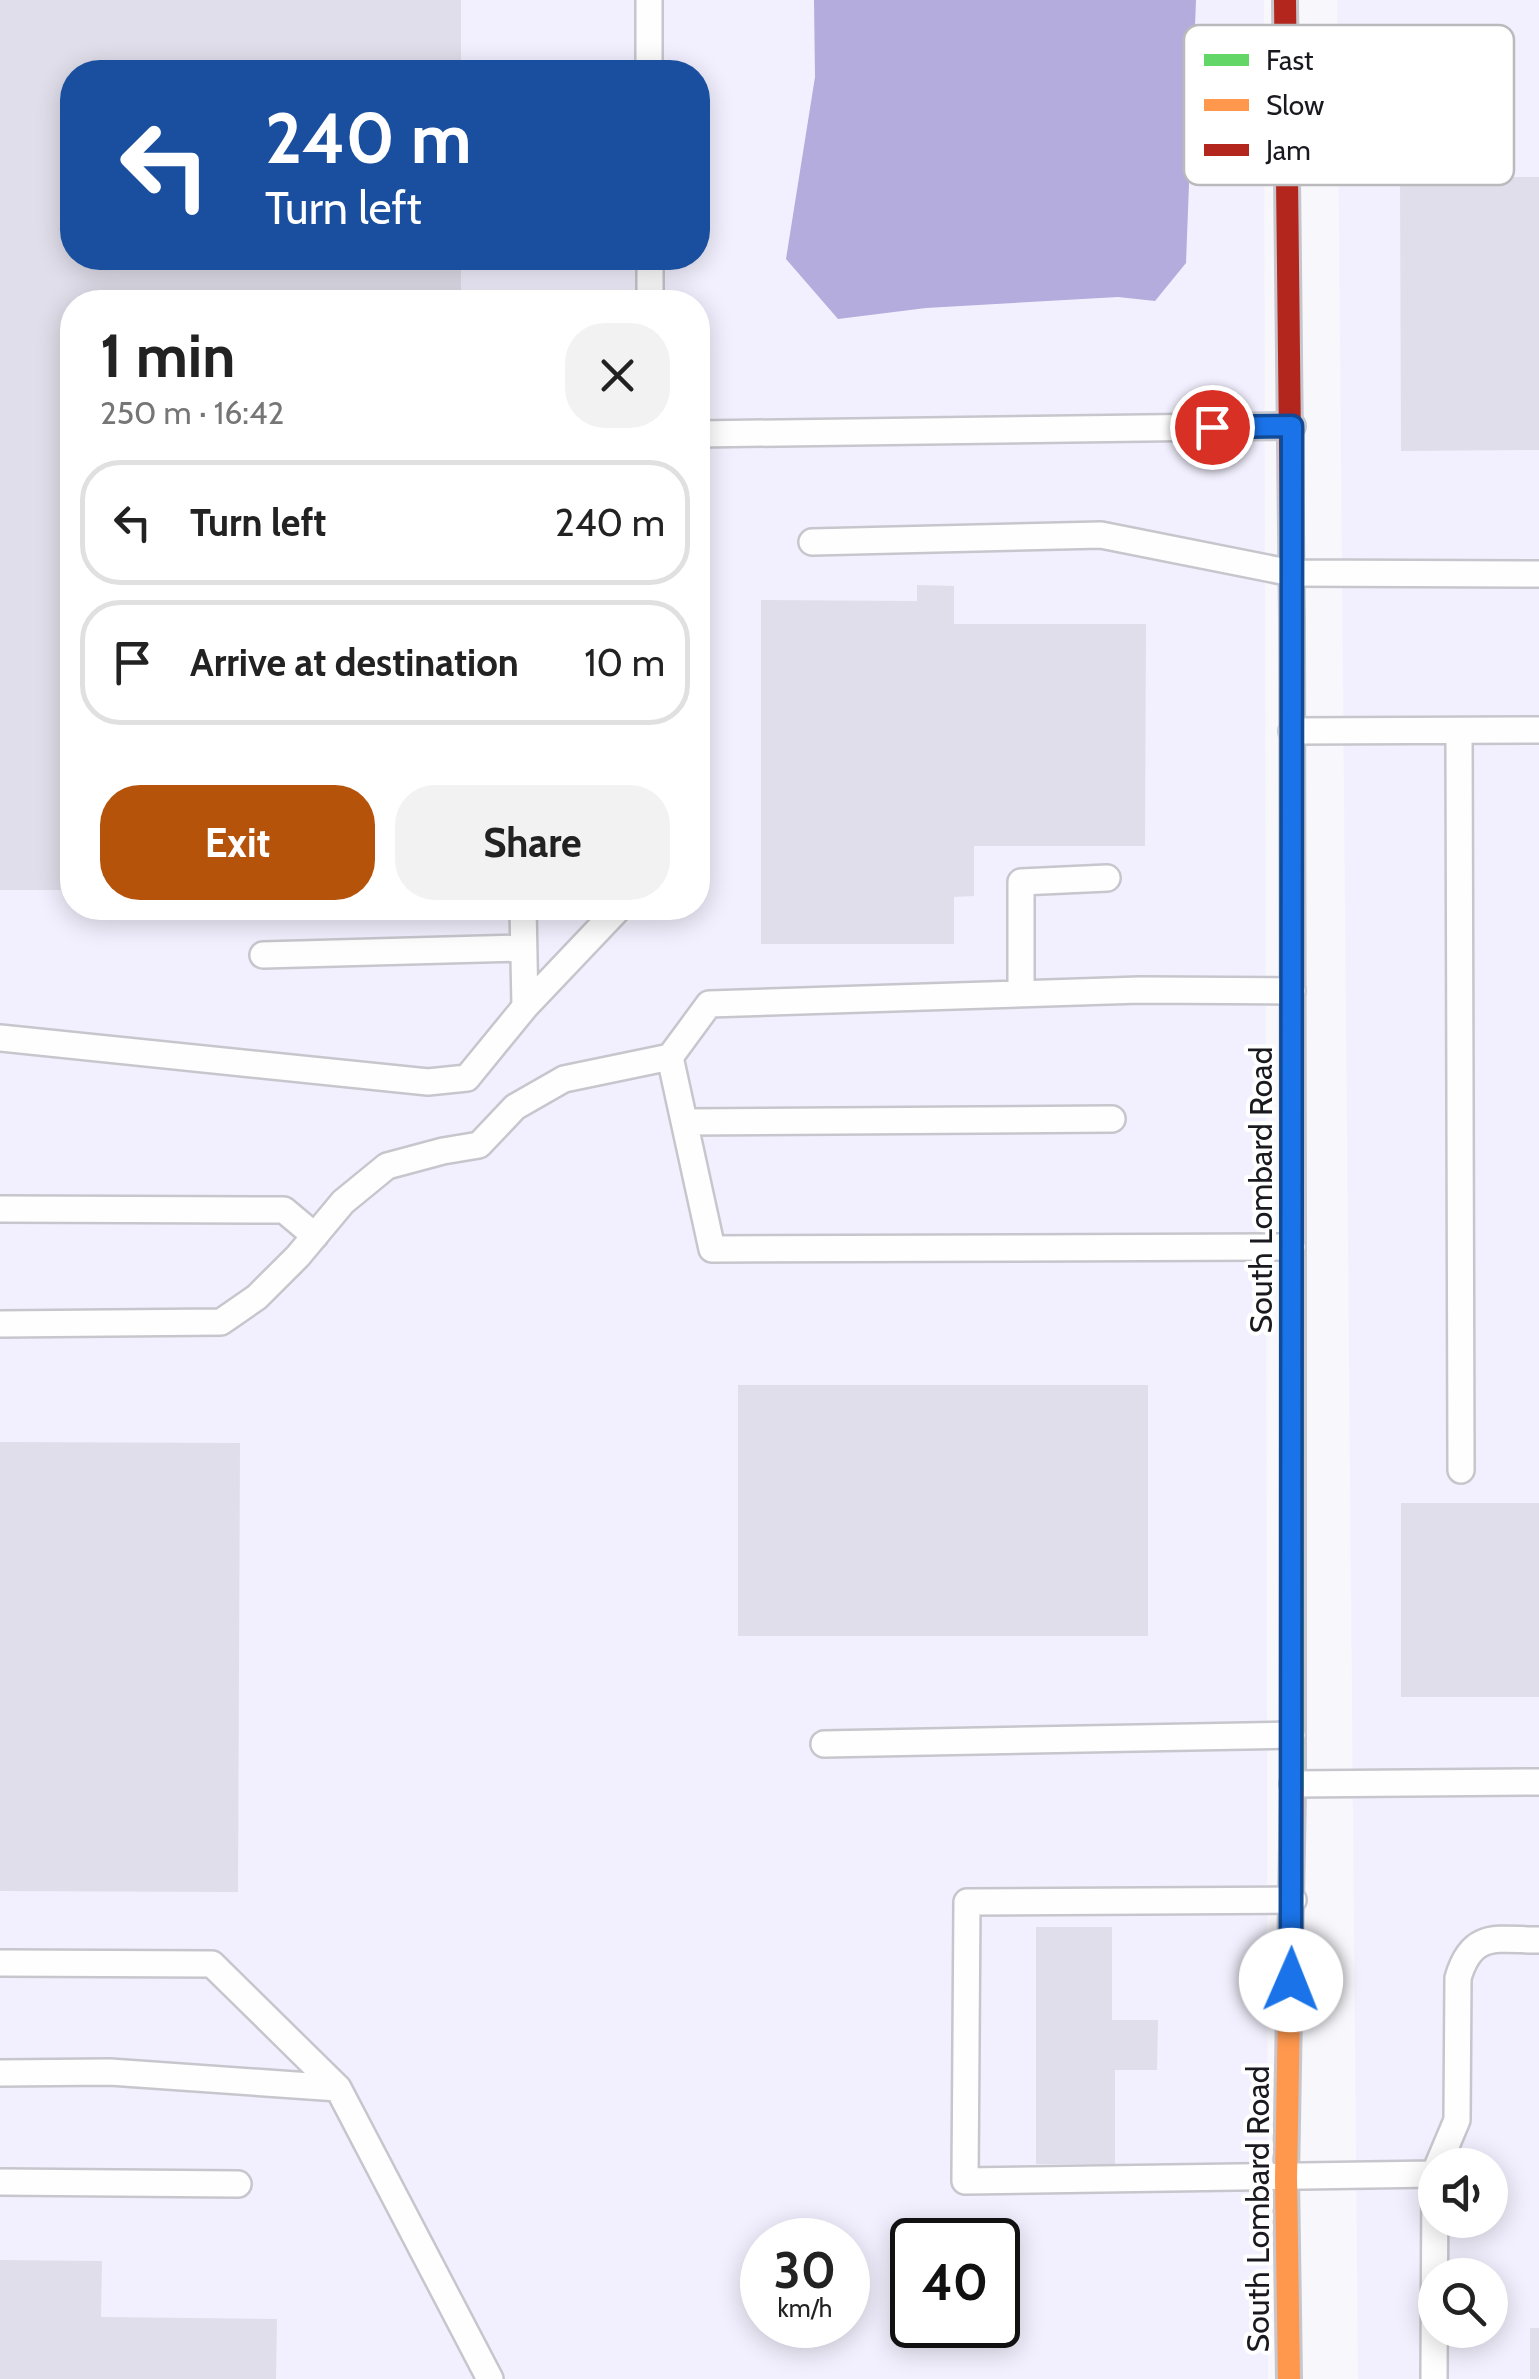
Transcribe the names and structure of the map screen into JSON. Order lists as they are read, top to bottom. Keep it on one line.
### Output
{"streets":{"street":["South Lombard Road"]},"legend":["Fast","Slow","Jam"],"page":{"turn":["240 m","Turn left"],"heading":["1 min","250 m · 16:42"],"list":[{"name":"Turn left","value":"240 m"},{"name":"Arrive at destination","value":"10 m"}],"buttons":["Exit","Share"],"speed":"30 km/h","limit":"40"}}
